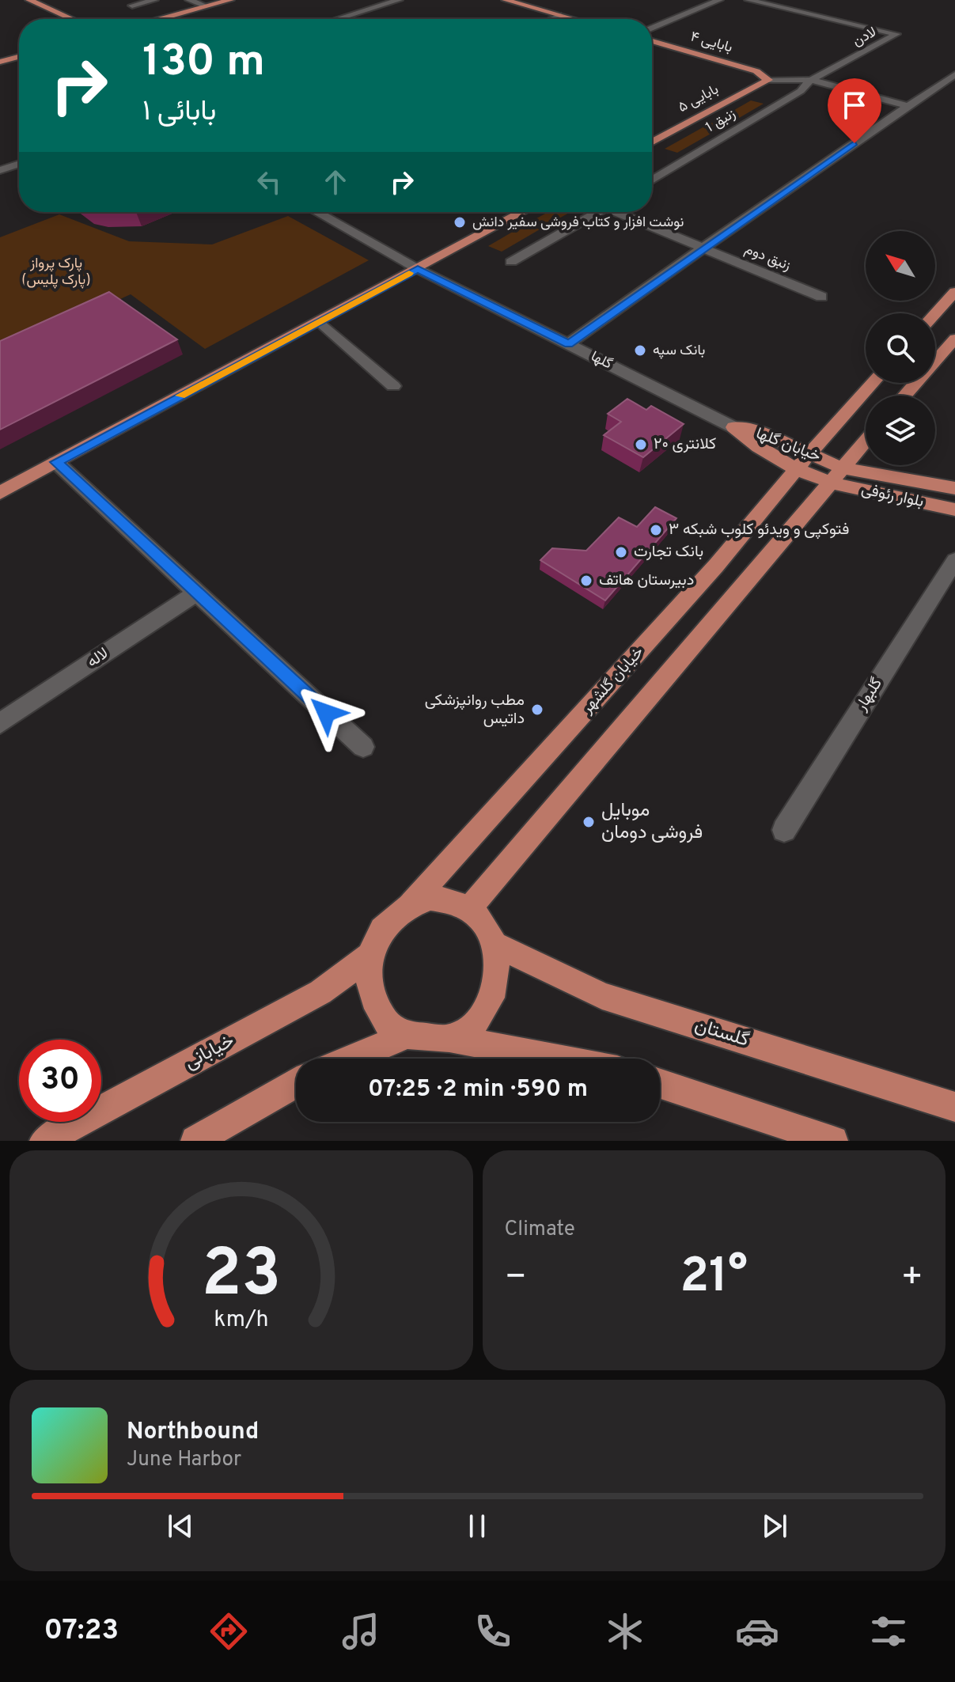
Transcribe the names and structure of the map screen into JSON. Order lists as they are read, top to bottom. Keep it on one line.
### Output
{"streets":{"main road":["بابایی ۴","۵ بابایی","خیابان گلها","بلوار رئوفی","خیابان گلشهر","گلستان","خیابانی"],"street":["لادن","زنبق 1","زنبق دوم","گلها","لاله","گلبهار"]},"crossings":[["لادن","زنبق 1"],["بابایی ۴","۵ بابایی"],["گلها","خیابان گلها"],["خیابان گلها","بلوار رئوفی"],["خیابان گلها","خیابان گلشهر"],["خیابان گلشهر","گلستان"],["خیابان گلشهر","خیابانی"],["گلستان","خیابانی"]],"parks":["پارک پرواز (پارک پلیس)"],"places":["نوشت افزار و کتاب فروشی سفیر دانش","بانک سپه","کلانتری ۲۰","فتوکپی و ویدئو کلوب شبکه ۳","بانک تجارت","دبیرستان هاتف","مطب روانپزشکی داتیس","موبایل فروشی دومان"],"north":"top left","page":{"turn":["130 m","بابائی ۱"],"limit":"30","trip":"07:25 · 2 min · 590 m","tile":"Climate","heat":["−","21°","+"],"song":["Northbound","June Harbor"],"tabs":"07:23","gauge":["23","km/h"]}}
